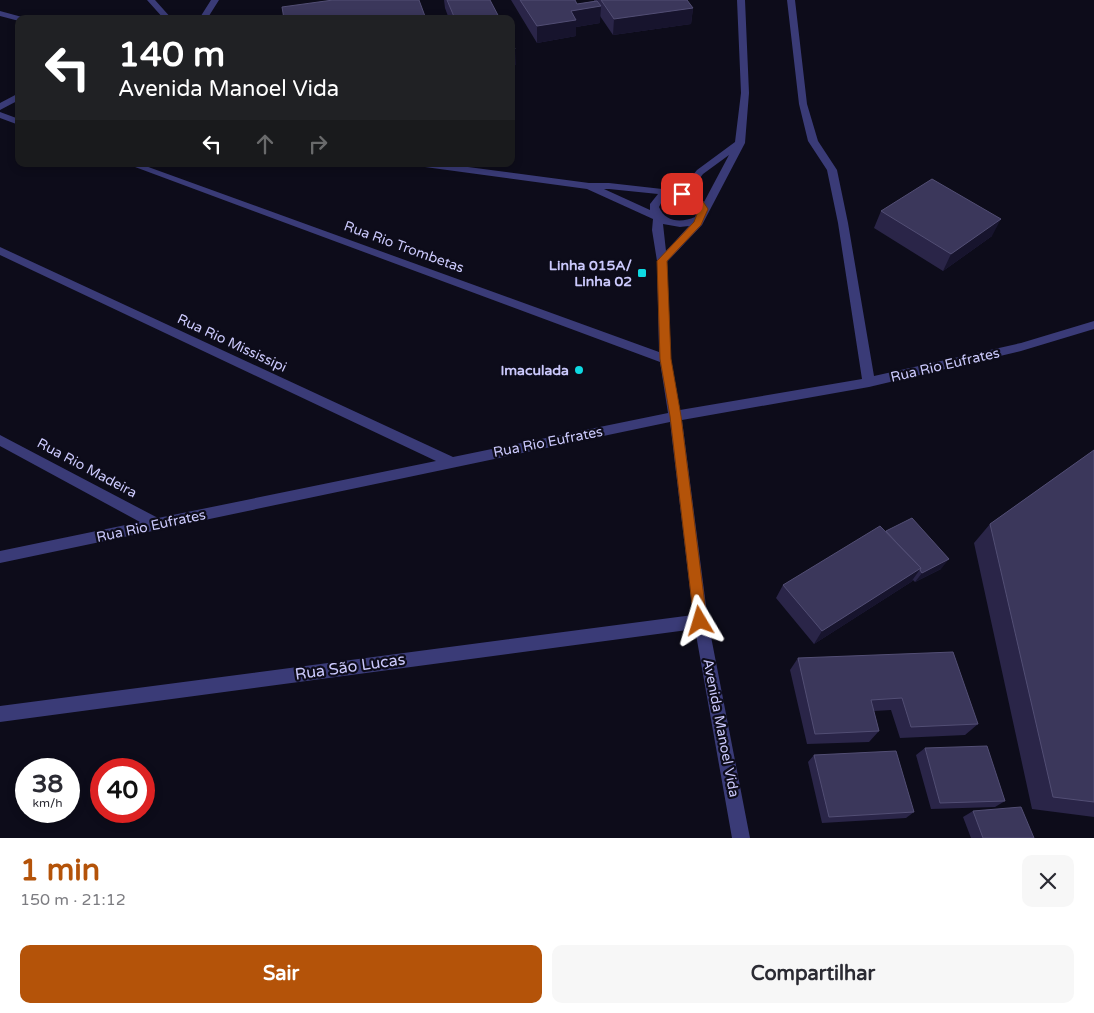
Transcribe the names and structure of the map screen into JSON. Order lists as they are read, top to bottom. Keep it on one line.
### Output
{"streets":{"street":["Rua Rio Trombetas","Rua Rio Mississipi","Rua Rio Eufrates","Rua Rio Madeira","Rua São Lucas","Avenida Manoel Vida"]},"crossings":[["Rua Rio Trombetas","Avenida Manoel Vida"],["Rua Rio Mississipi","Rua Rio Eufrates"],["Rua Rio Eufrates","Rua Rio Madeira"],["Rua Rio Eufrates","Avenida Manoel Vida"],["Rua São Lucas","Avenida Manoel Vida"]],"places":{"transit":["Linha 015A/ Linha 02"],"other":["Imaculada"]},"page":{"turn":["140 m","Avenida Manoel Vida"],"speed":"38 km/h","limit":"40","heading":["1 min","150 m · 21:12"],"buttons":["Sair","Compartilhar"]}}
